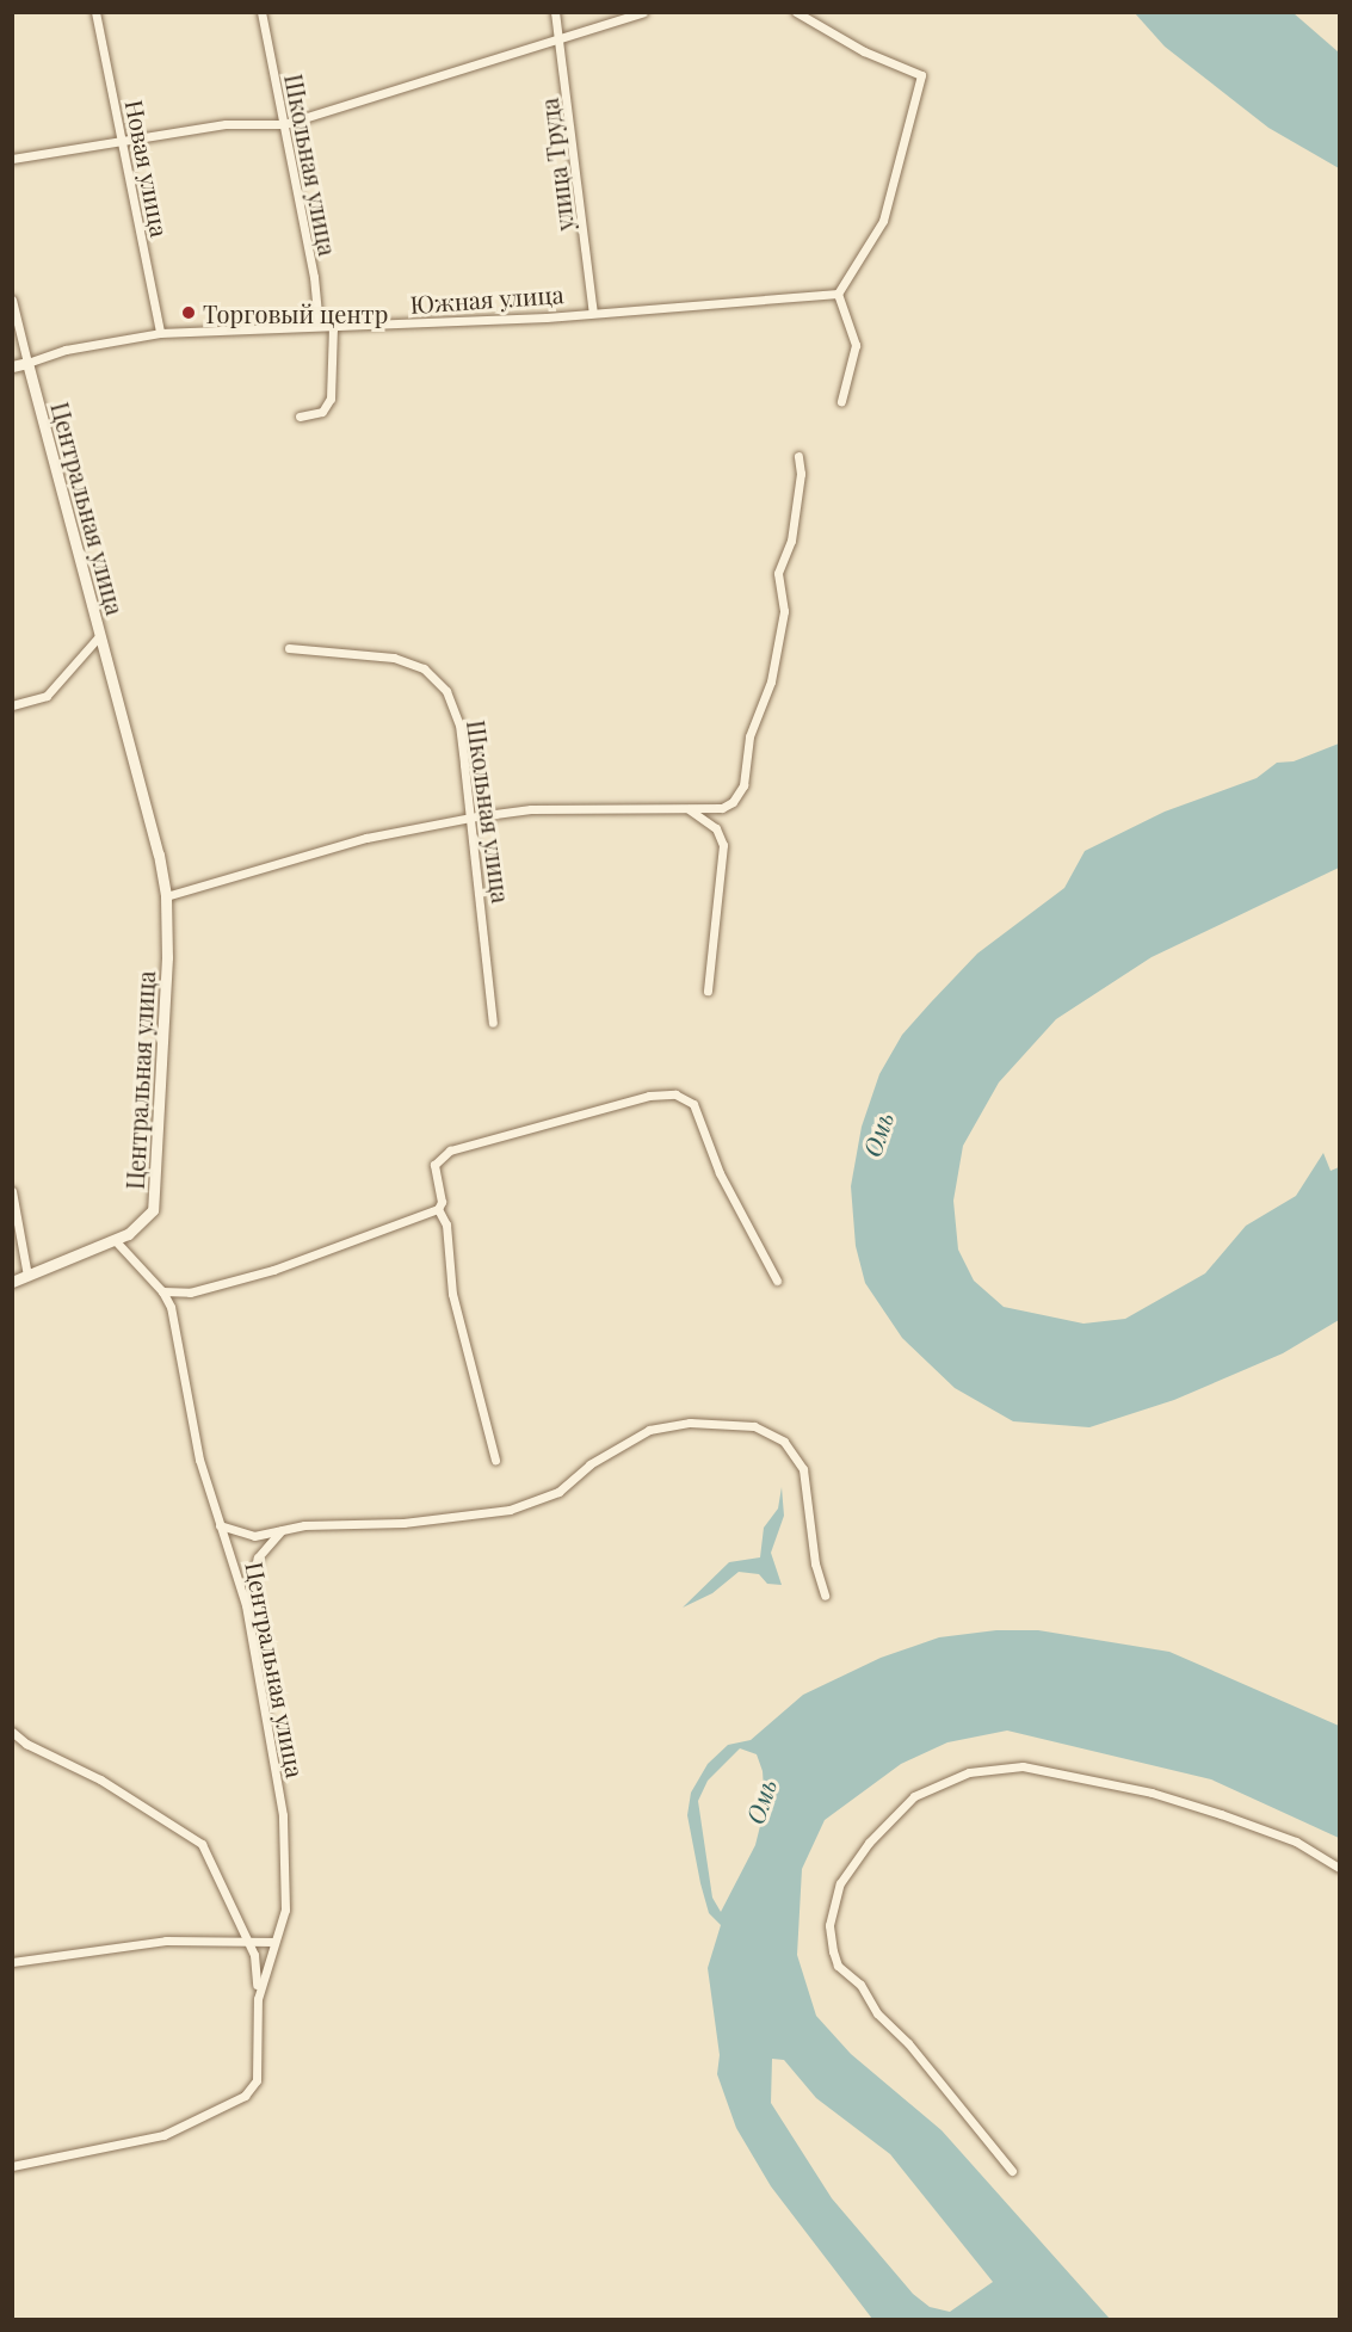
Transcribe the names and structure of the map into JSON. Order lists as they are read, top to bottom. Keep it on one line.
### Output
{"streets":{"street":["Школьная улица","улица Труда","Новая улица","Южная улица","Центральная улица"]},"crossings":[["Школьная улица","Южная улица"],["улица Труда","Южная улица"],["Новая улица","Южная улица"],["Южная улица","Центральная улица"]],"water":["Омь"],"places":["Торговый центр"]}
